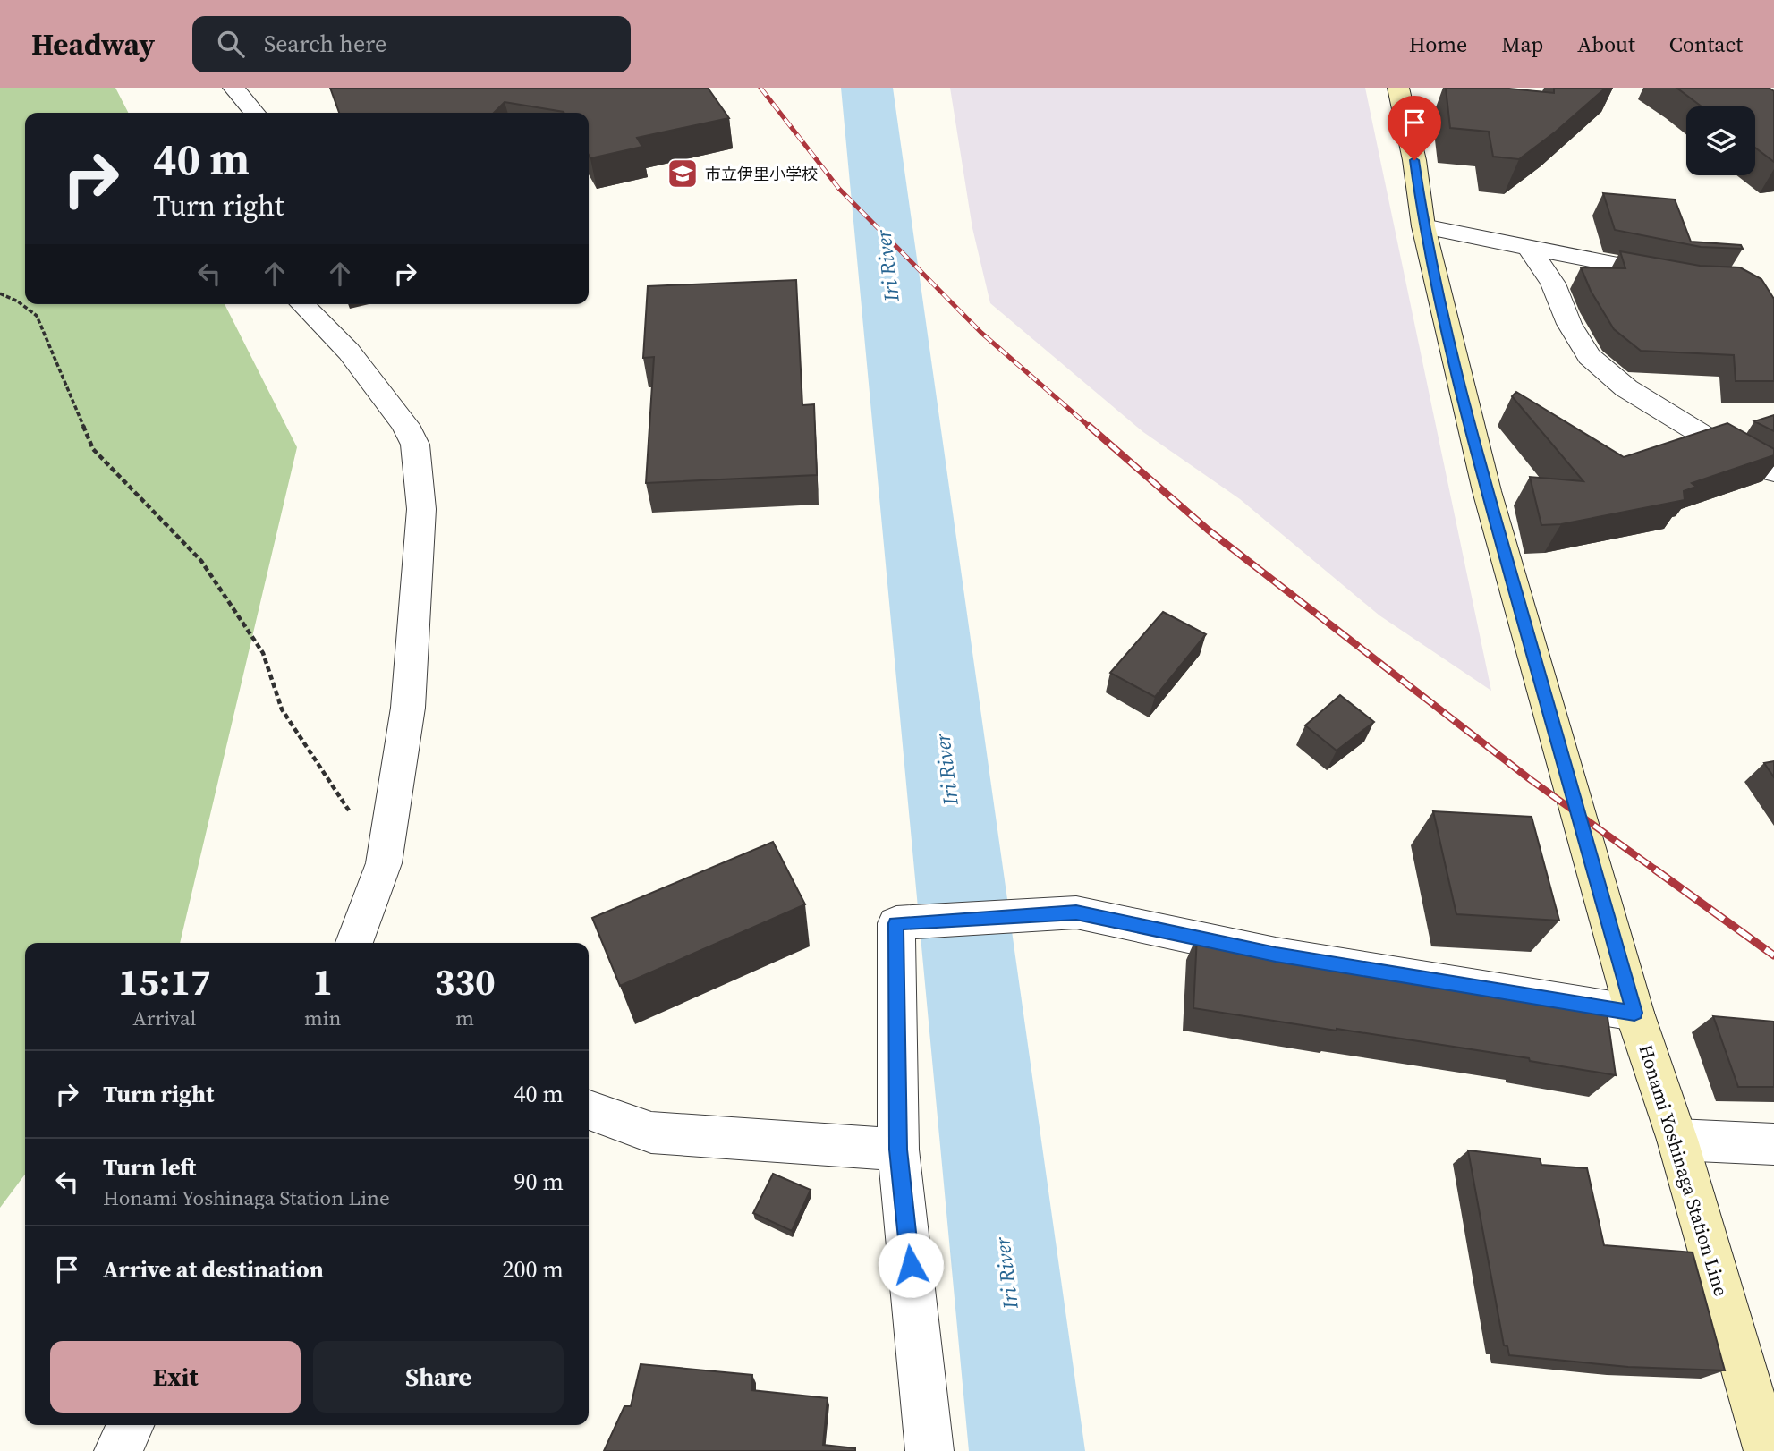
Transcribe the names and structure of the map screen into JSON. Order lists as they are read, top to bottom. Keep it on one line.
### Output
{"streets":{"main road":["Honami Yoshinaga Station Line"]},"water":["Iri River"],"places":{"school or university":["市立伊里小学校"]},"page":{"header":"Headway","search":"Search here","nav":["Home","Map","About","Contact"],"turn":["40 m","Turn right"],"eta":["15:17","Arrival","1","min","330","m"],"list":[{"name":"Turn right","value":"40 m"},{"name":"Turn left","note":"Honami Yoshinaga Station Line","value":"90 m"},{"name":"Arrive at destination","value":"200 m"}],"buttons":["Exit","Share"]}}
